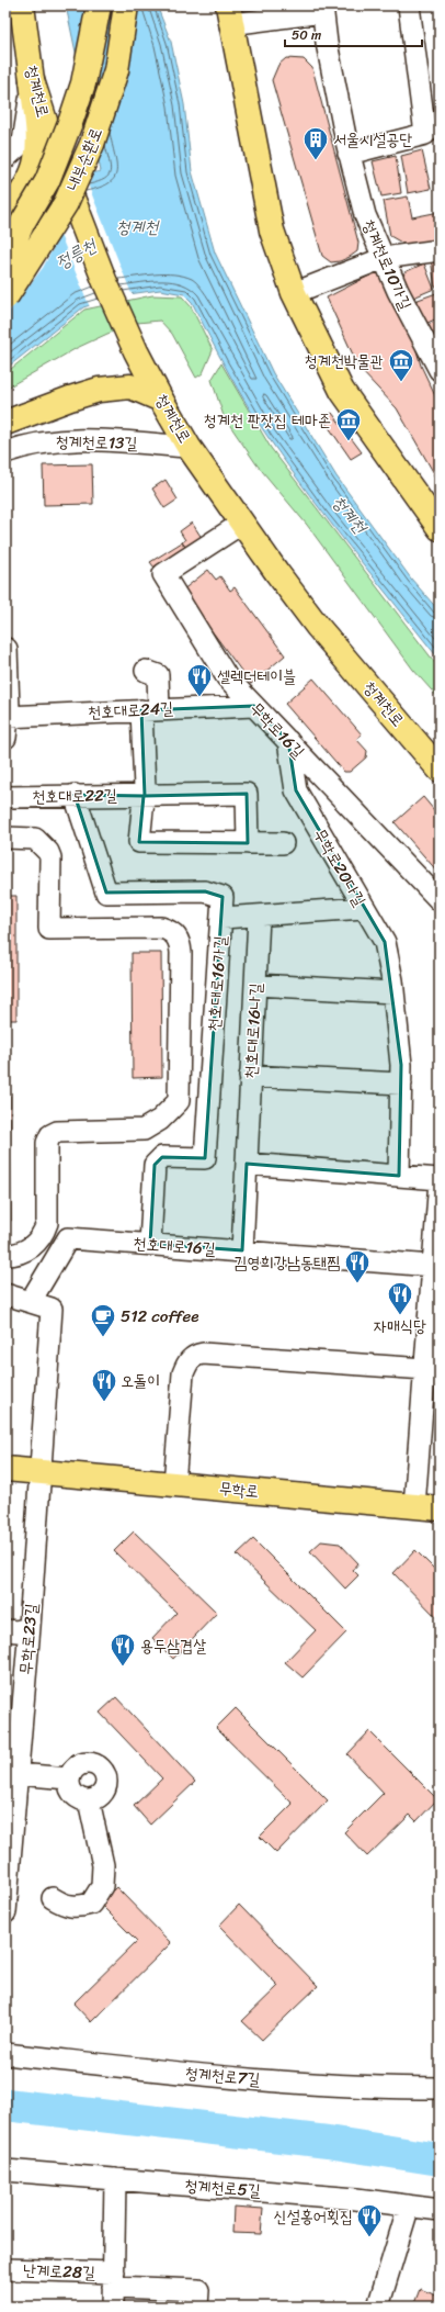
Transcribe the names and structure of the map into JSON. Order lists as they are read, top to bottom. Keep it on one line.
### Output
{"streets":{"main road":["청계천로","내부순환로","무학로"],"street":["청계천로10가길","청계천로13길","천호대로24길","무학로16길","천호대로22길","무학로20다길","천호대로16가길","천호대로16나길","천호대로16길","무학로23길","청계천로7길","청계천로5길","난계로28길"]},"crossings":[["청계천로","청계천로13길"],["청계천로","무학로16길"],["천호대로24길","무학로16길"],["천호대로24길","천호대로22길"],["무학로16길","무학로20다길"],["천호대로22길","천호대로16가길"],["천호대로16가길","천호대로16길"],["천호대로16나길","천호대로16길"],["무학로","무학로23길"],["청계천로5길","난계로28길"]],"water":["청계천","정릉천"],"places":{"building":["서울시설공단"],"museum":["청계천박물관","청계천 판잣집 테마존"],"restaurant":["셀렉더테이블","김영희강남동태찜","자매식당","오돌이","용두삼겹살","신설홍어횟집"],"cafe":["512 coffee"]},"scale_bar":"50 m"}
